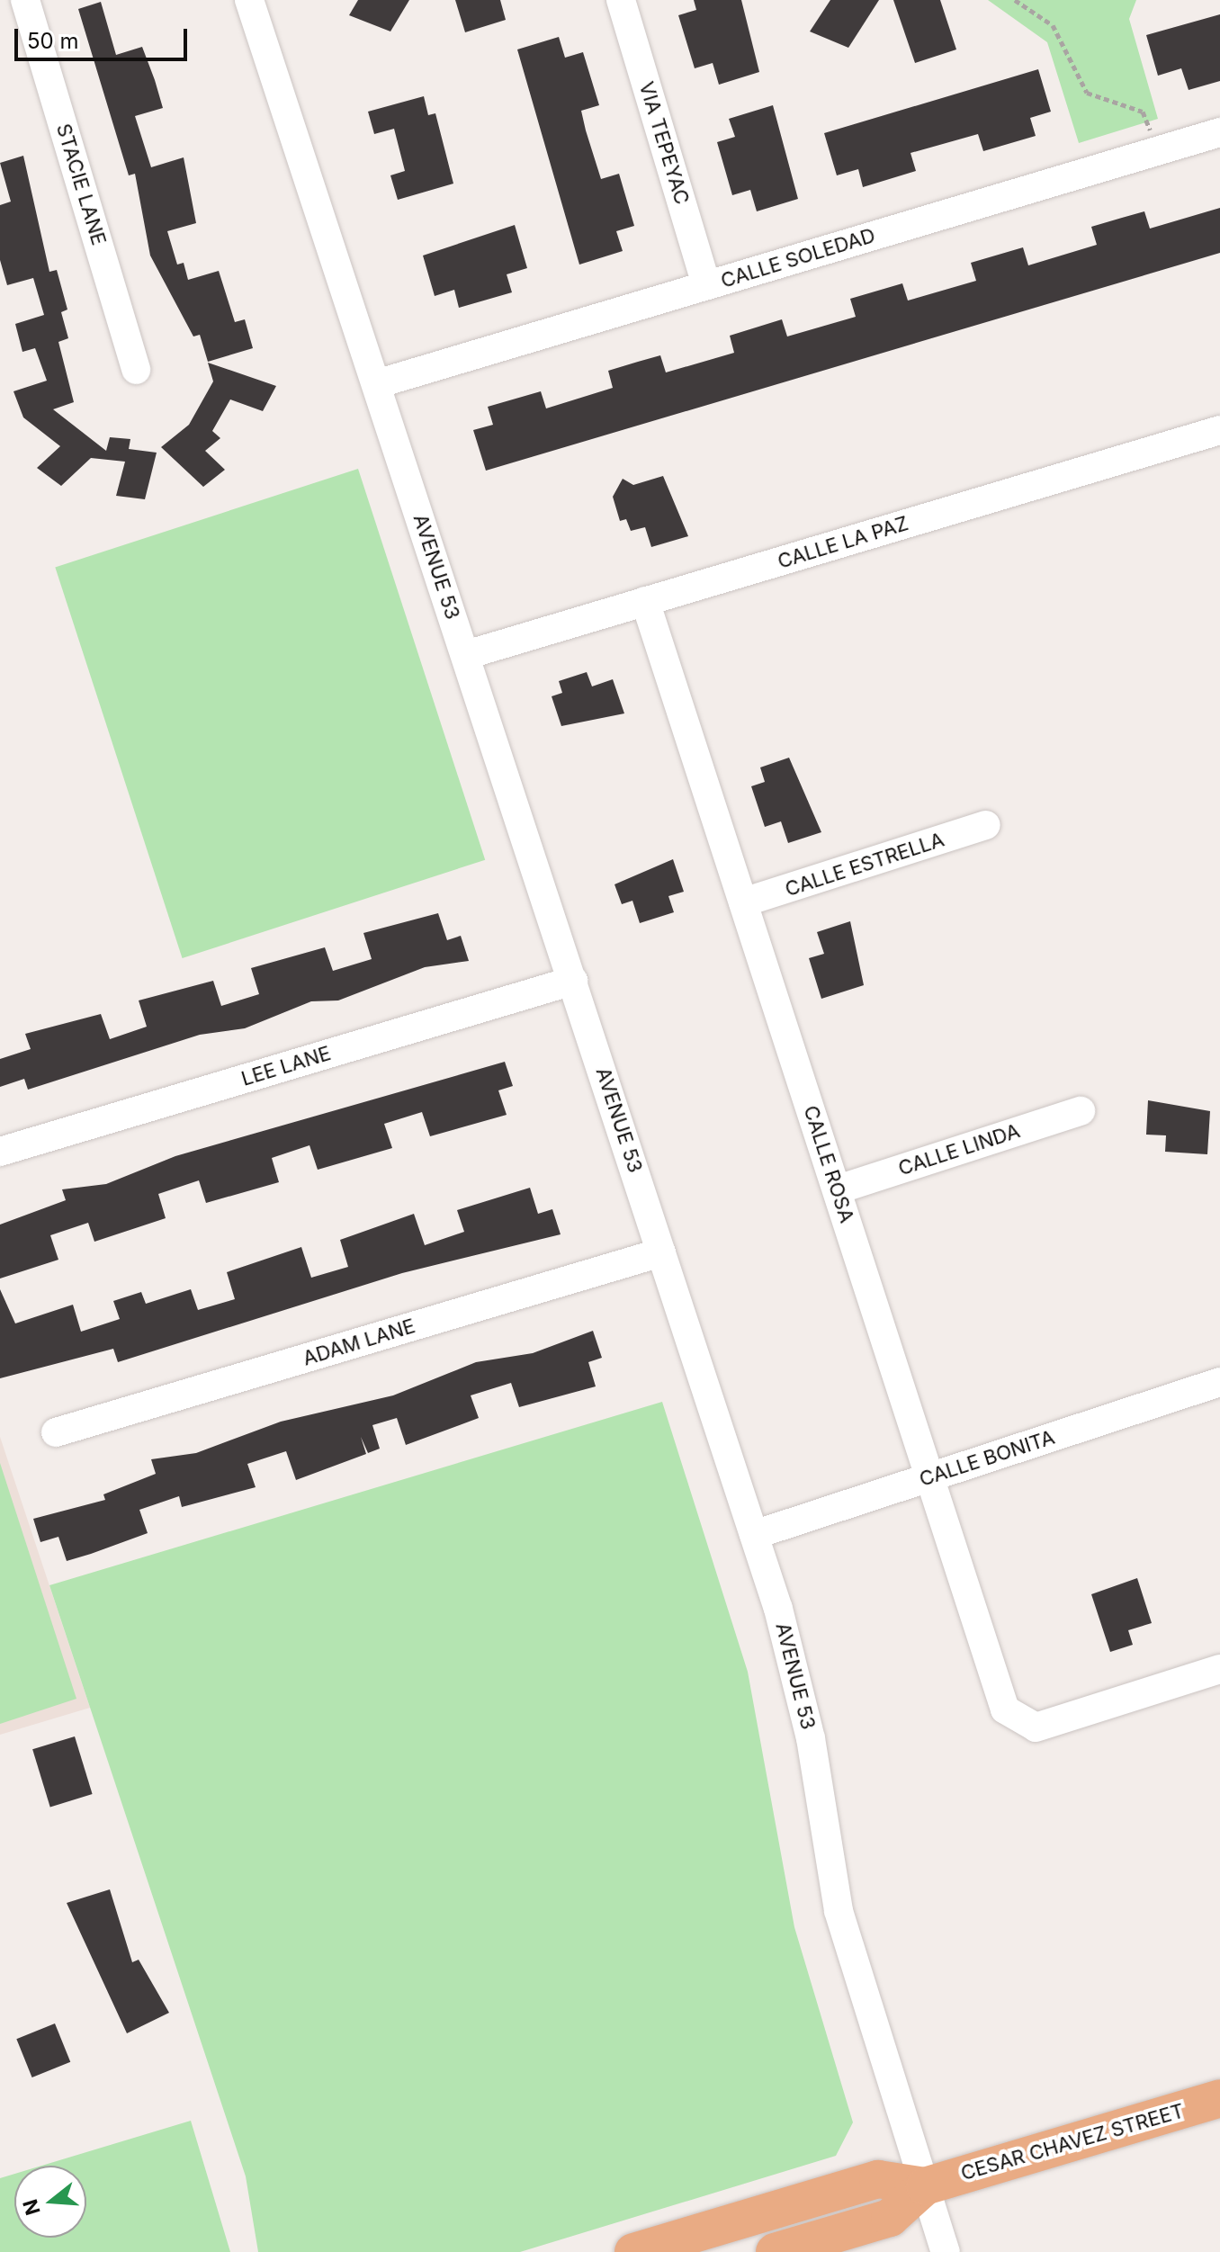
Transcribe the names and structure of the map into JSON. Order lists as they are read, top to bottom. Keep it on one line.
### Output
{"streets":{"main road":["CESAR CHAVEZ STREET"],"street":["VIA TEPEYAC","STACIE LANE","CALLE SOLEDAD","CALLE LA PAZ","AVENUE 53","CALLE ESTRELLA","LEE LANE","CALLE LINDA","CALLE ROSA","ADAM LANE","CALLE BONITA"]},"crossings":[["VIA TEPEYAC","CALLE SOLEDAD"],["CALLE SOLEDAD","AVENUE 53"],["CALLE LA PAZ","AVENUE 53"],["CALLE LA PAZ","CALLE ROSA"],["AVENUE 53","LEE LANE"],["AVENUE 53","ADAM LANE"],["AVENUE 53","CALLE BONITA"],["AVENUE 53","CESAR CHAVEZ STREET"],["CALLE ESTRELLA","CALLE ROSA"],["CALLE LINDA","CALLE ROSA"],["CALLE ROSA","CALLE BONITA"]],"scale_bar":"50 m","north":"left"}
